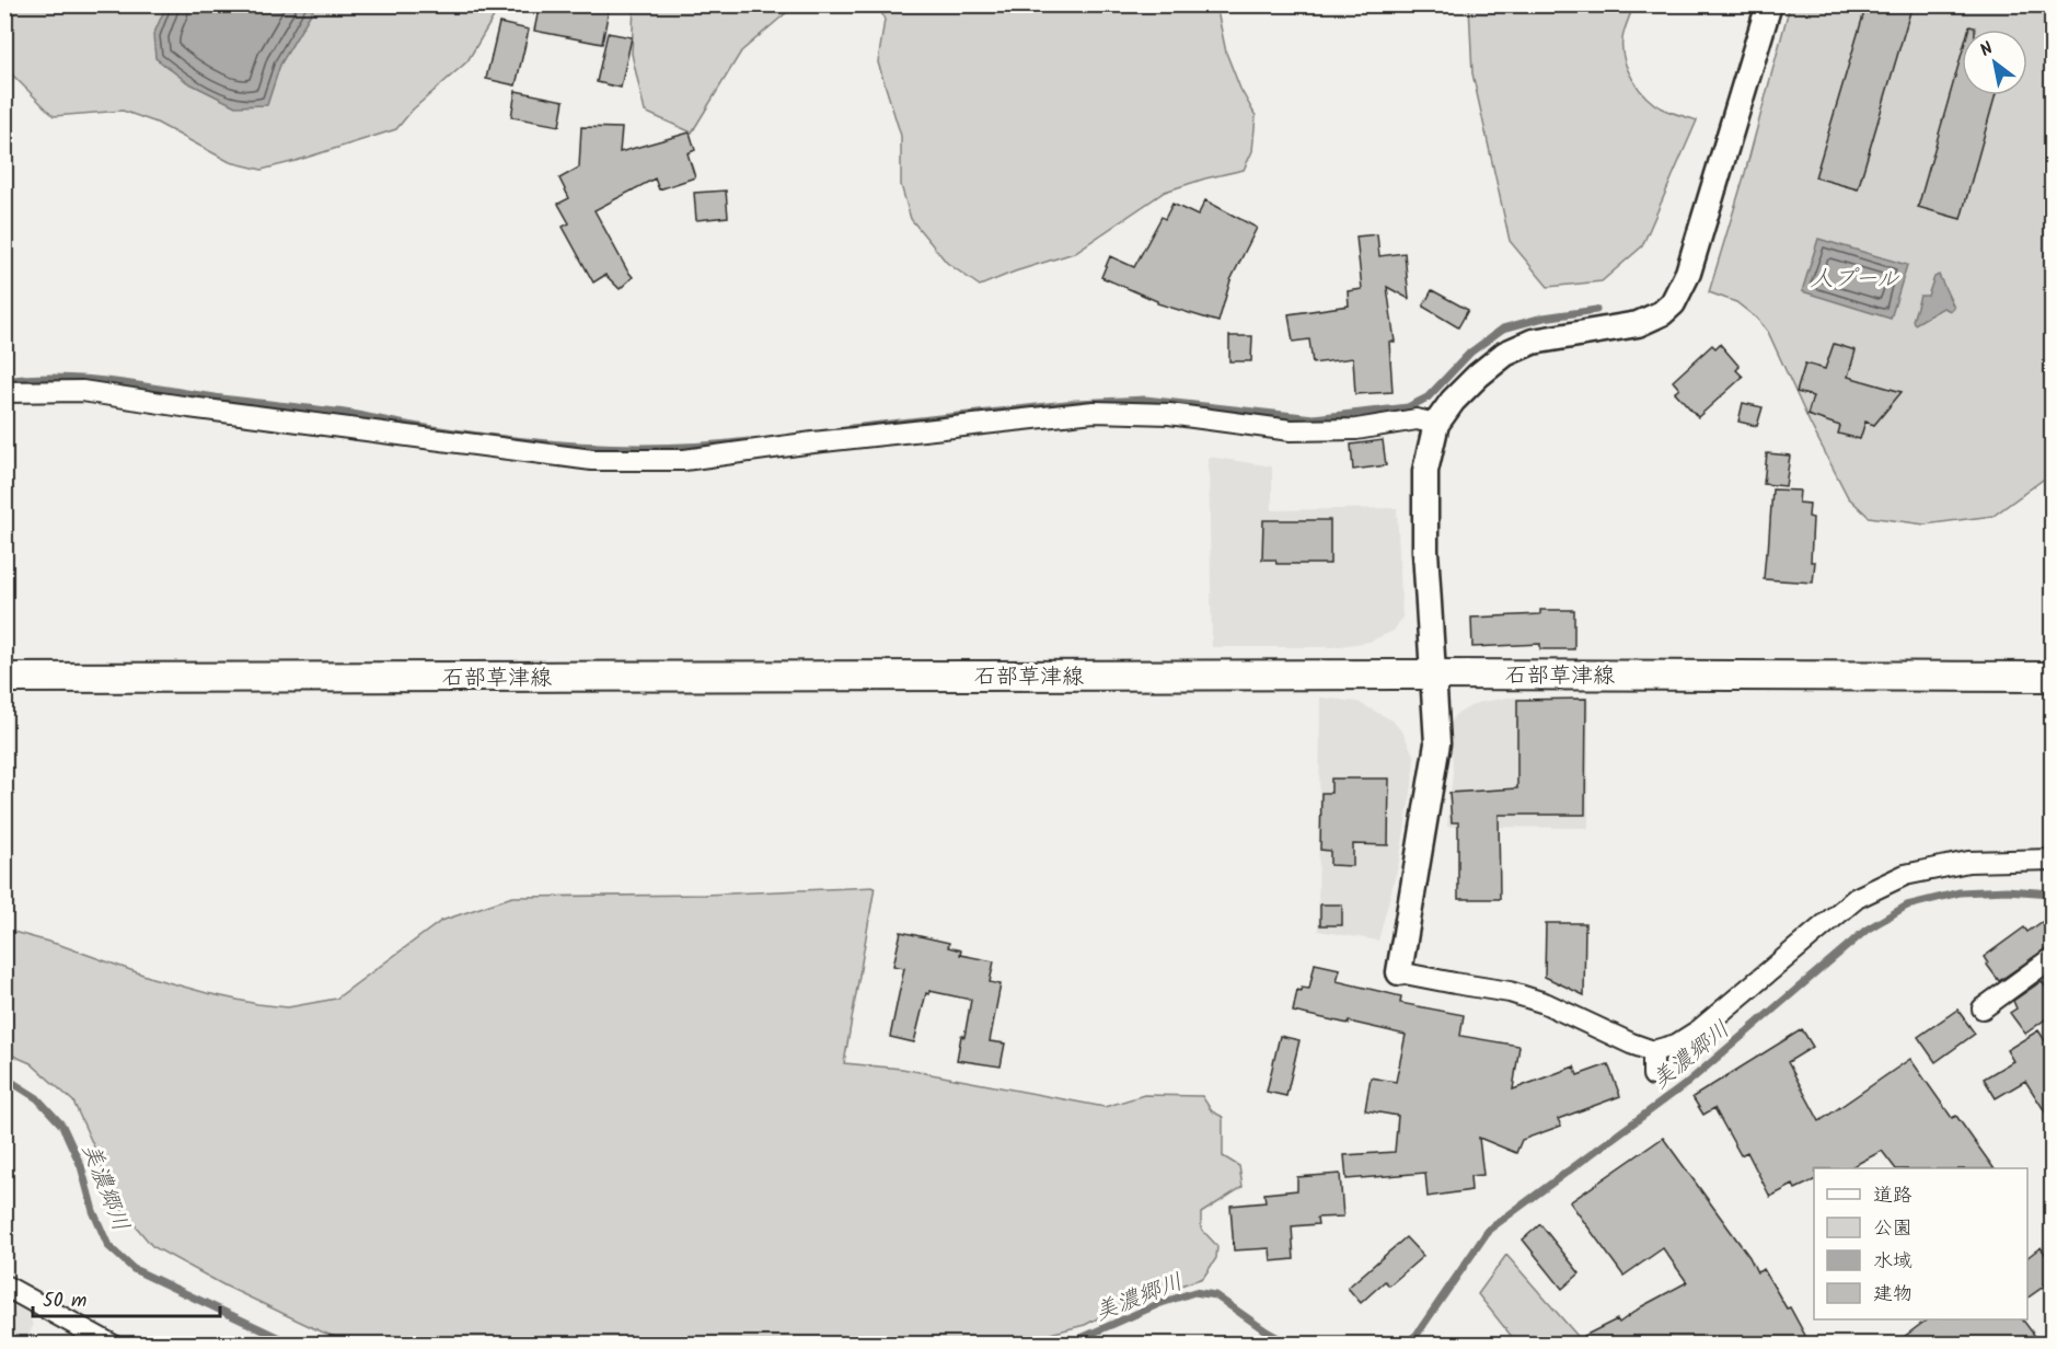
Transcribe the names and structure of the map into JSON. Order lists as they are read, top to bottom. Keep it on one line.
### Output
{"streets":{"main road":["石部草津線"]},"water":["人プール","美濃郷川"],"legend":["道路","公園","水域","建物"],"scale_bar":"50 m","north":"top left"}
